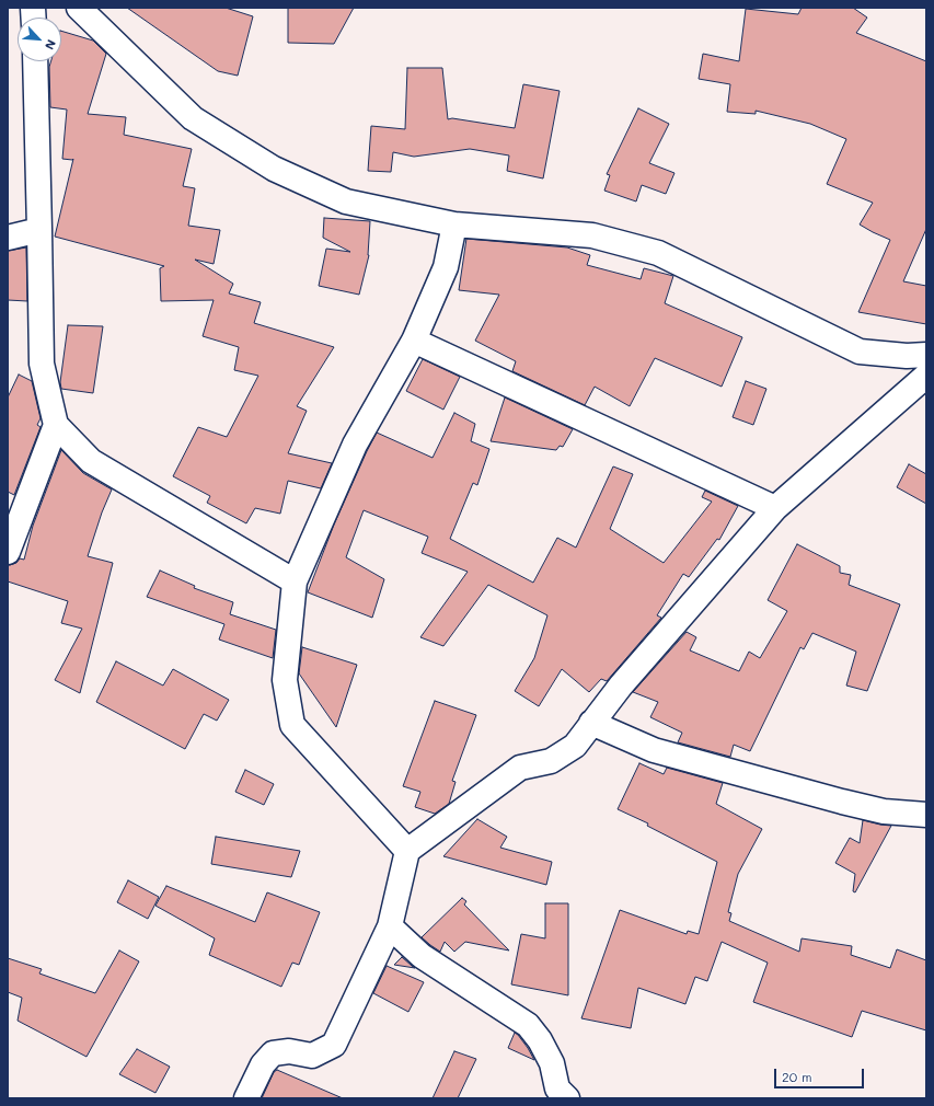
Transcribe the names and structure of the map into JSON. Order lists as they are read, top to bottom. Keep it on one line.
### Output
{"scale_bar":"20 m","north":"bottom right"}
